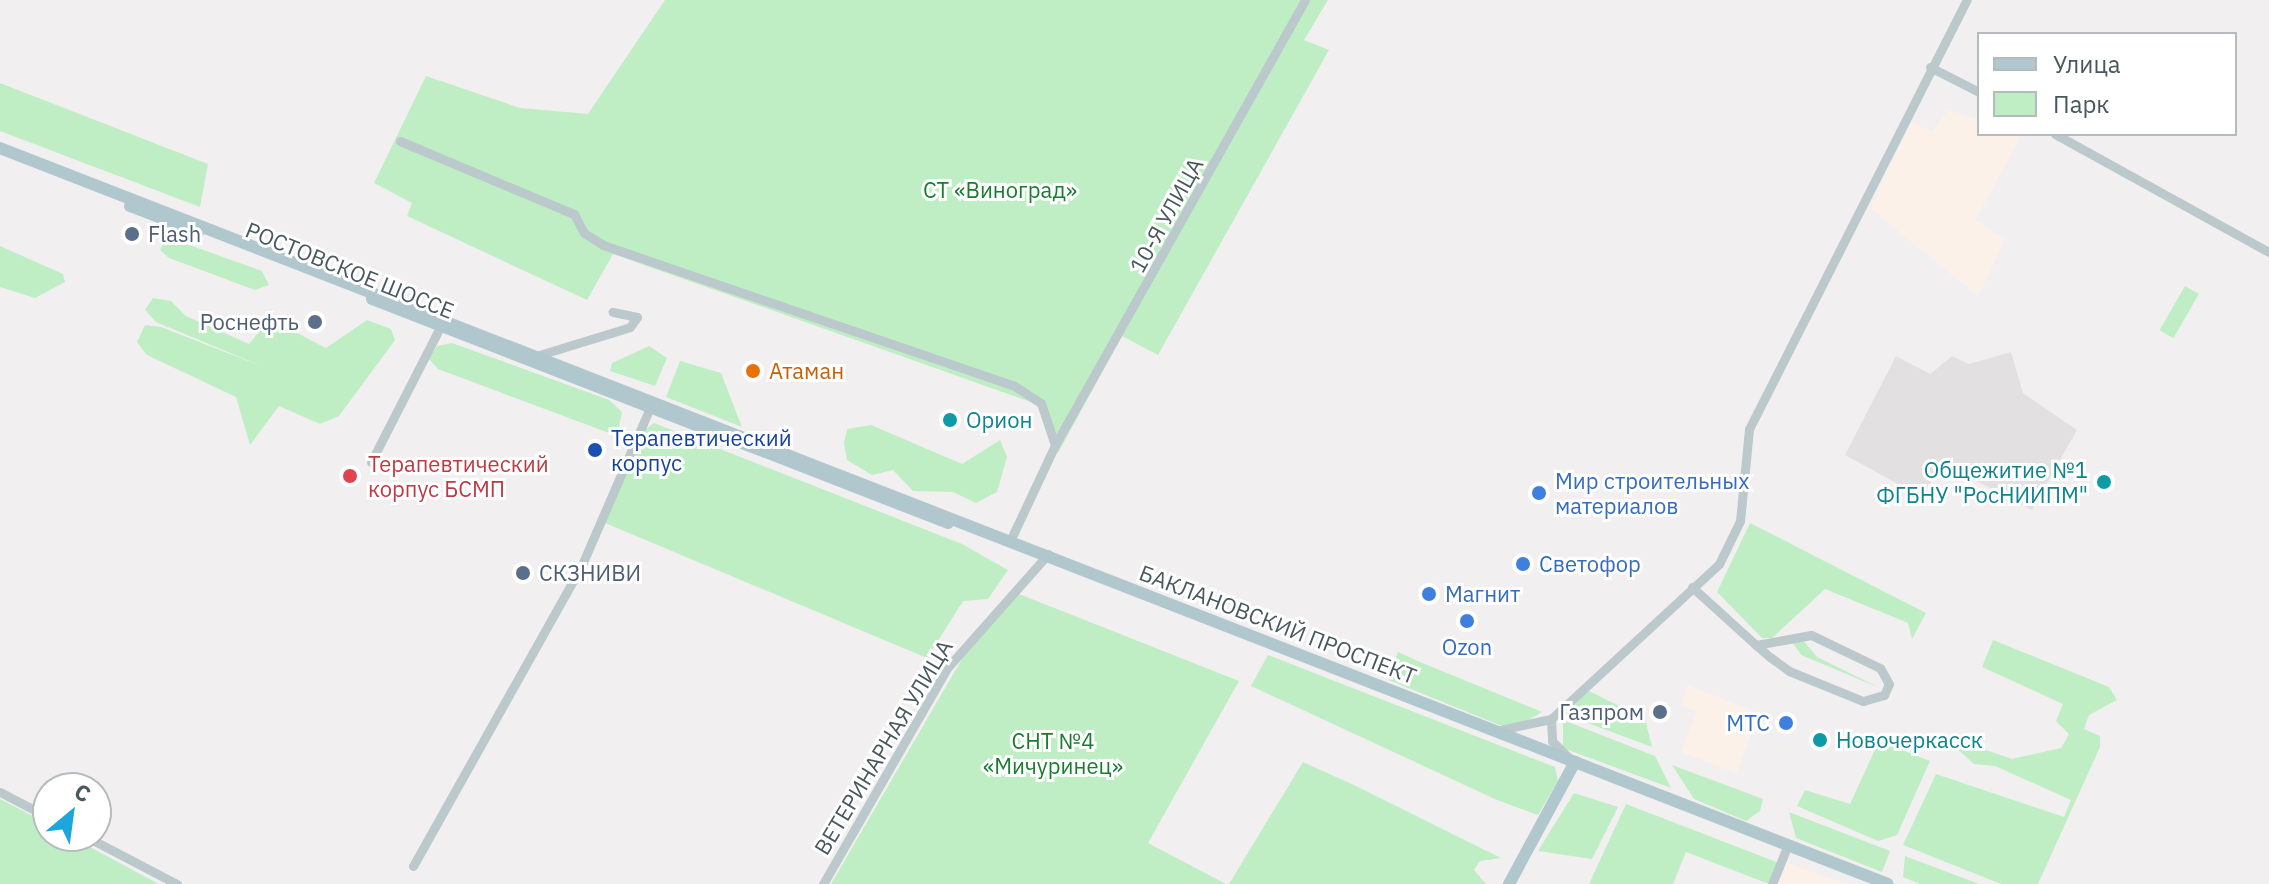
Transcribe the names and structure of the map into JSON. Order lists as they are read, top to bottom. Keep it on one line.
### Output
{"streets":{"main road":["РОСТОВСКОЕ ШОССЕ","БАКЛАНОВСКИЙ ПРОСПЕКТ"],"street":["10-Я УЛИЦА","ВЕТЕРИНАРНАЯ УЛИЦА"]},"crossings":[["10-Я УЛИЦА","БАКЛАНОВСКИЙ ПРОСПЕКТ"],["РОСТОВСКОЕ ШОССЕ","БАКЛАНОВСКИЙ ПРОСПЕКТ"],["БАКЛАНОВСКИЙ ПРОСПЕКТ","ВЕТЕРИНАРНАЯ УЛИЦА"]],"parks":["СТ «Виноград»","СНТ №4 «Мичуринец»"],"places":["Flash","Роснефть","Атаман","Орион","Терапевтический корпус","Терапевтический корпус БСМП","Общежитие №1 ФГБНУ \"РосНИИПМ\"","Мир строительных материалов","Светофор","СКЗНИВИ","Магнит","Ozon","Газпром","МТС","Новочеркасск"],"legend":["Улица","Парк"],"north":"top right"}
